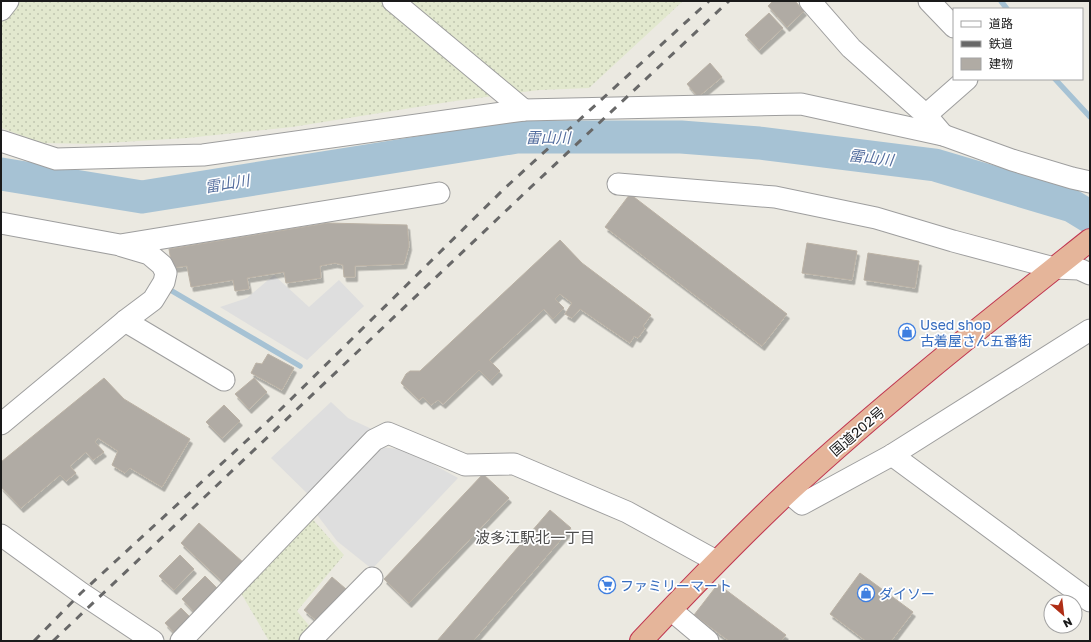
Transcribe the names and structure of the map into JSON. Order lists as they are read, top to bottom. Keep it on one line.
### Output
{"streets":{"highway":["国道202号"]},"districts":["波多江駅北一丁目"],"water":["雷山川"],"places":{"shop":["Used shop 古着屋さん五番街","ダイソー"],"supermarket":["ファミリーマート"]},"legend":["道路","鉄道","建物"],"north":"bottom right"}
